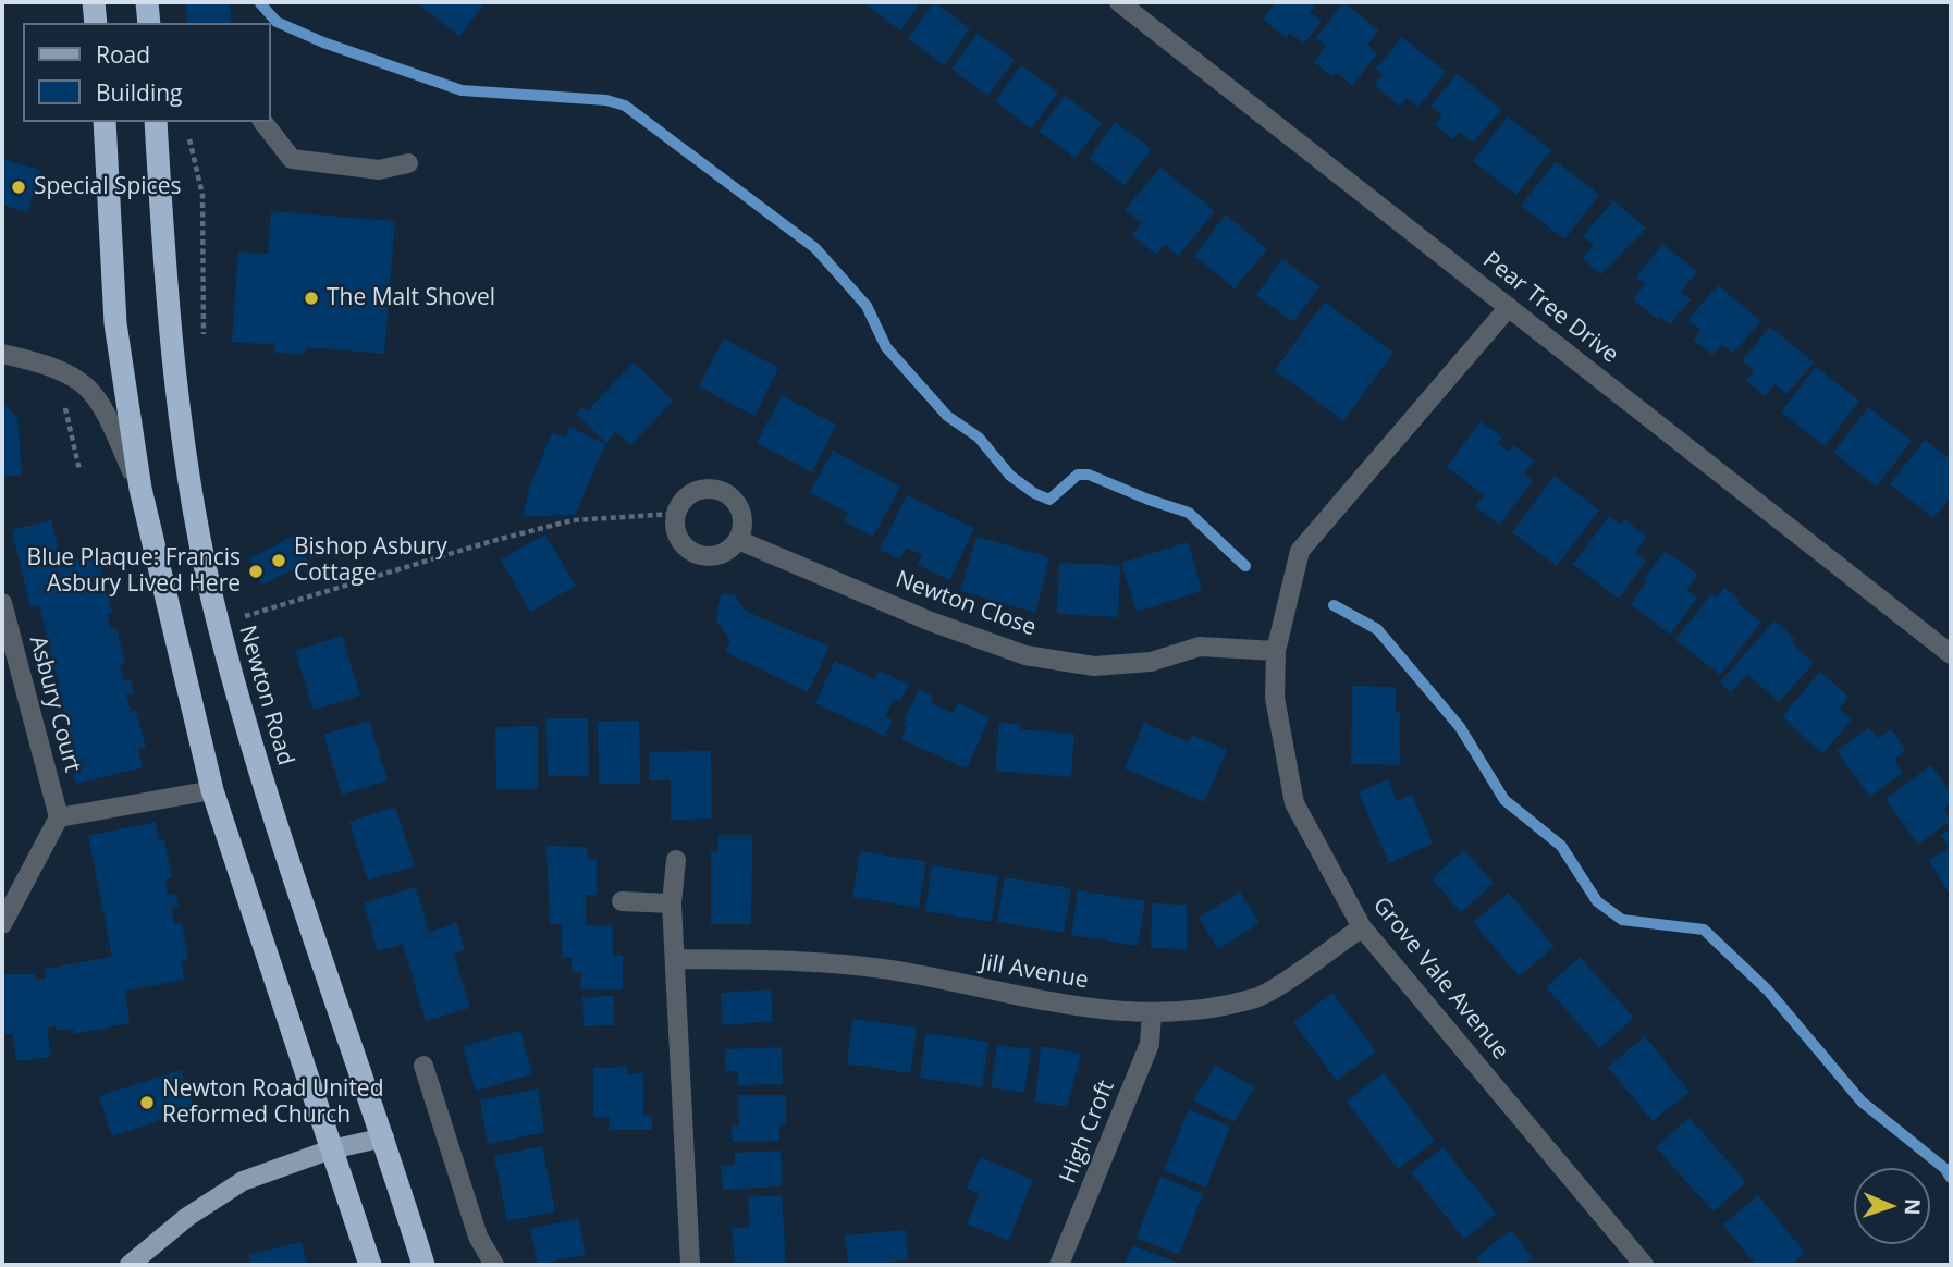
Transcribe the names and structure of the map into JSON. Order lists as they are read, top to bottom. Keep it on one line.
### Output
{"streets":{"highway":["Newton Road"],"street":["Pear Tree Drive","Newton Close","Asbury Court","Jill Avenue","Grove Vale Avenue","High Croft"]},"crossings":[["Pear Tree Drive","Grove Vale Avenue"],["Newton Close","Grove Vale Avenue"],["Jill Avenue","Grove Vale Avenue"],["Jill Avenue","High Croft"]],"places":["Special Spices","The Malt Shovel","Bishop Asbury Cottage","Blue Plaque: Francis Asbury Lived Here","Newton Road United Reformed Church"],"legend":["Road","Building"],"north":"right"}
